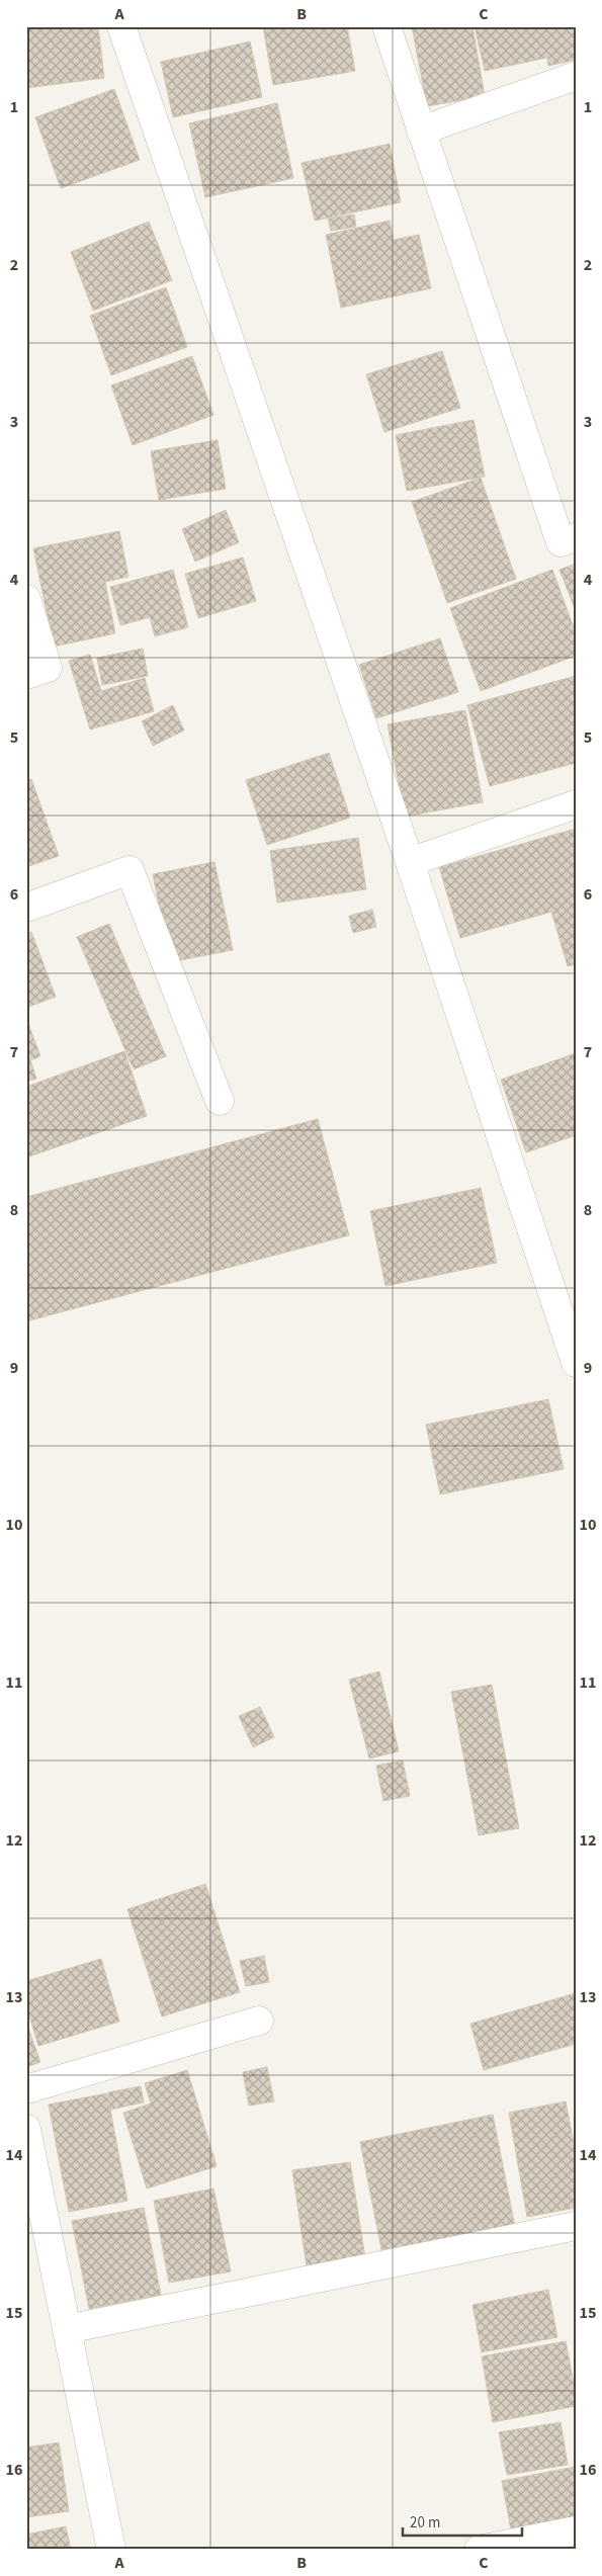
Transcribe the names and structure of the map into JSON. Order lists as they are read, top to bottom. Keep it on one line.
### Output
{"scale_bar":"20 m","grid":{"columns":["A","B","C"],"rows":["1","2","3","4","5","6","7","8","9","10","11","12","13","14","15","16"]}}
